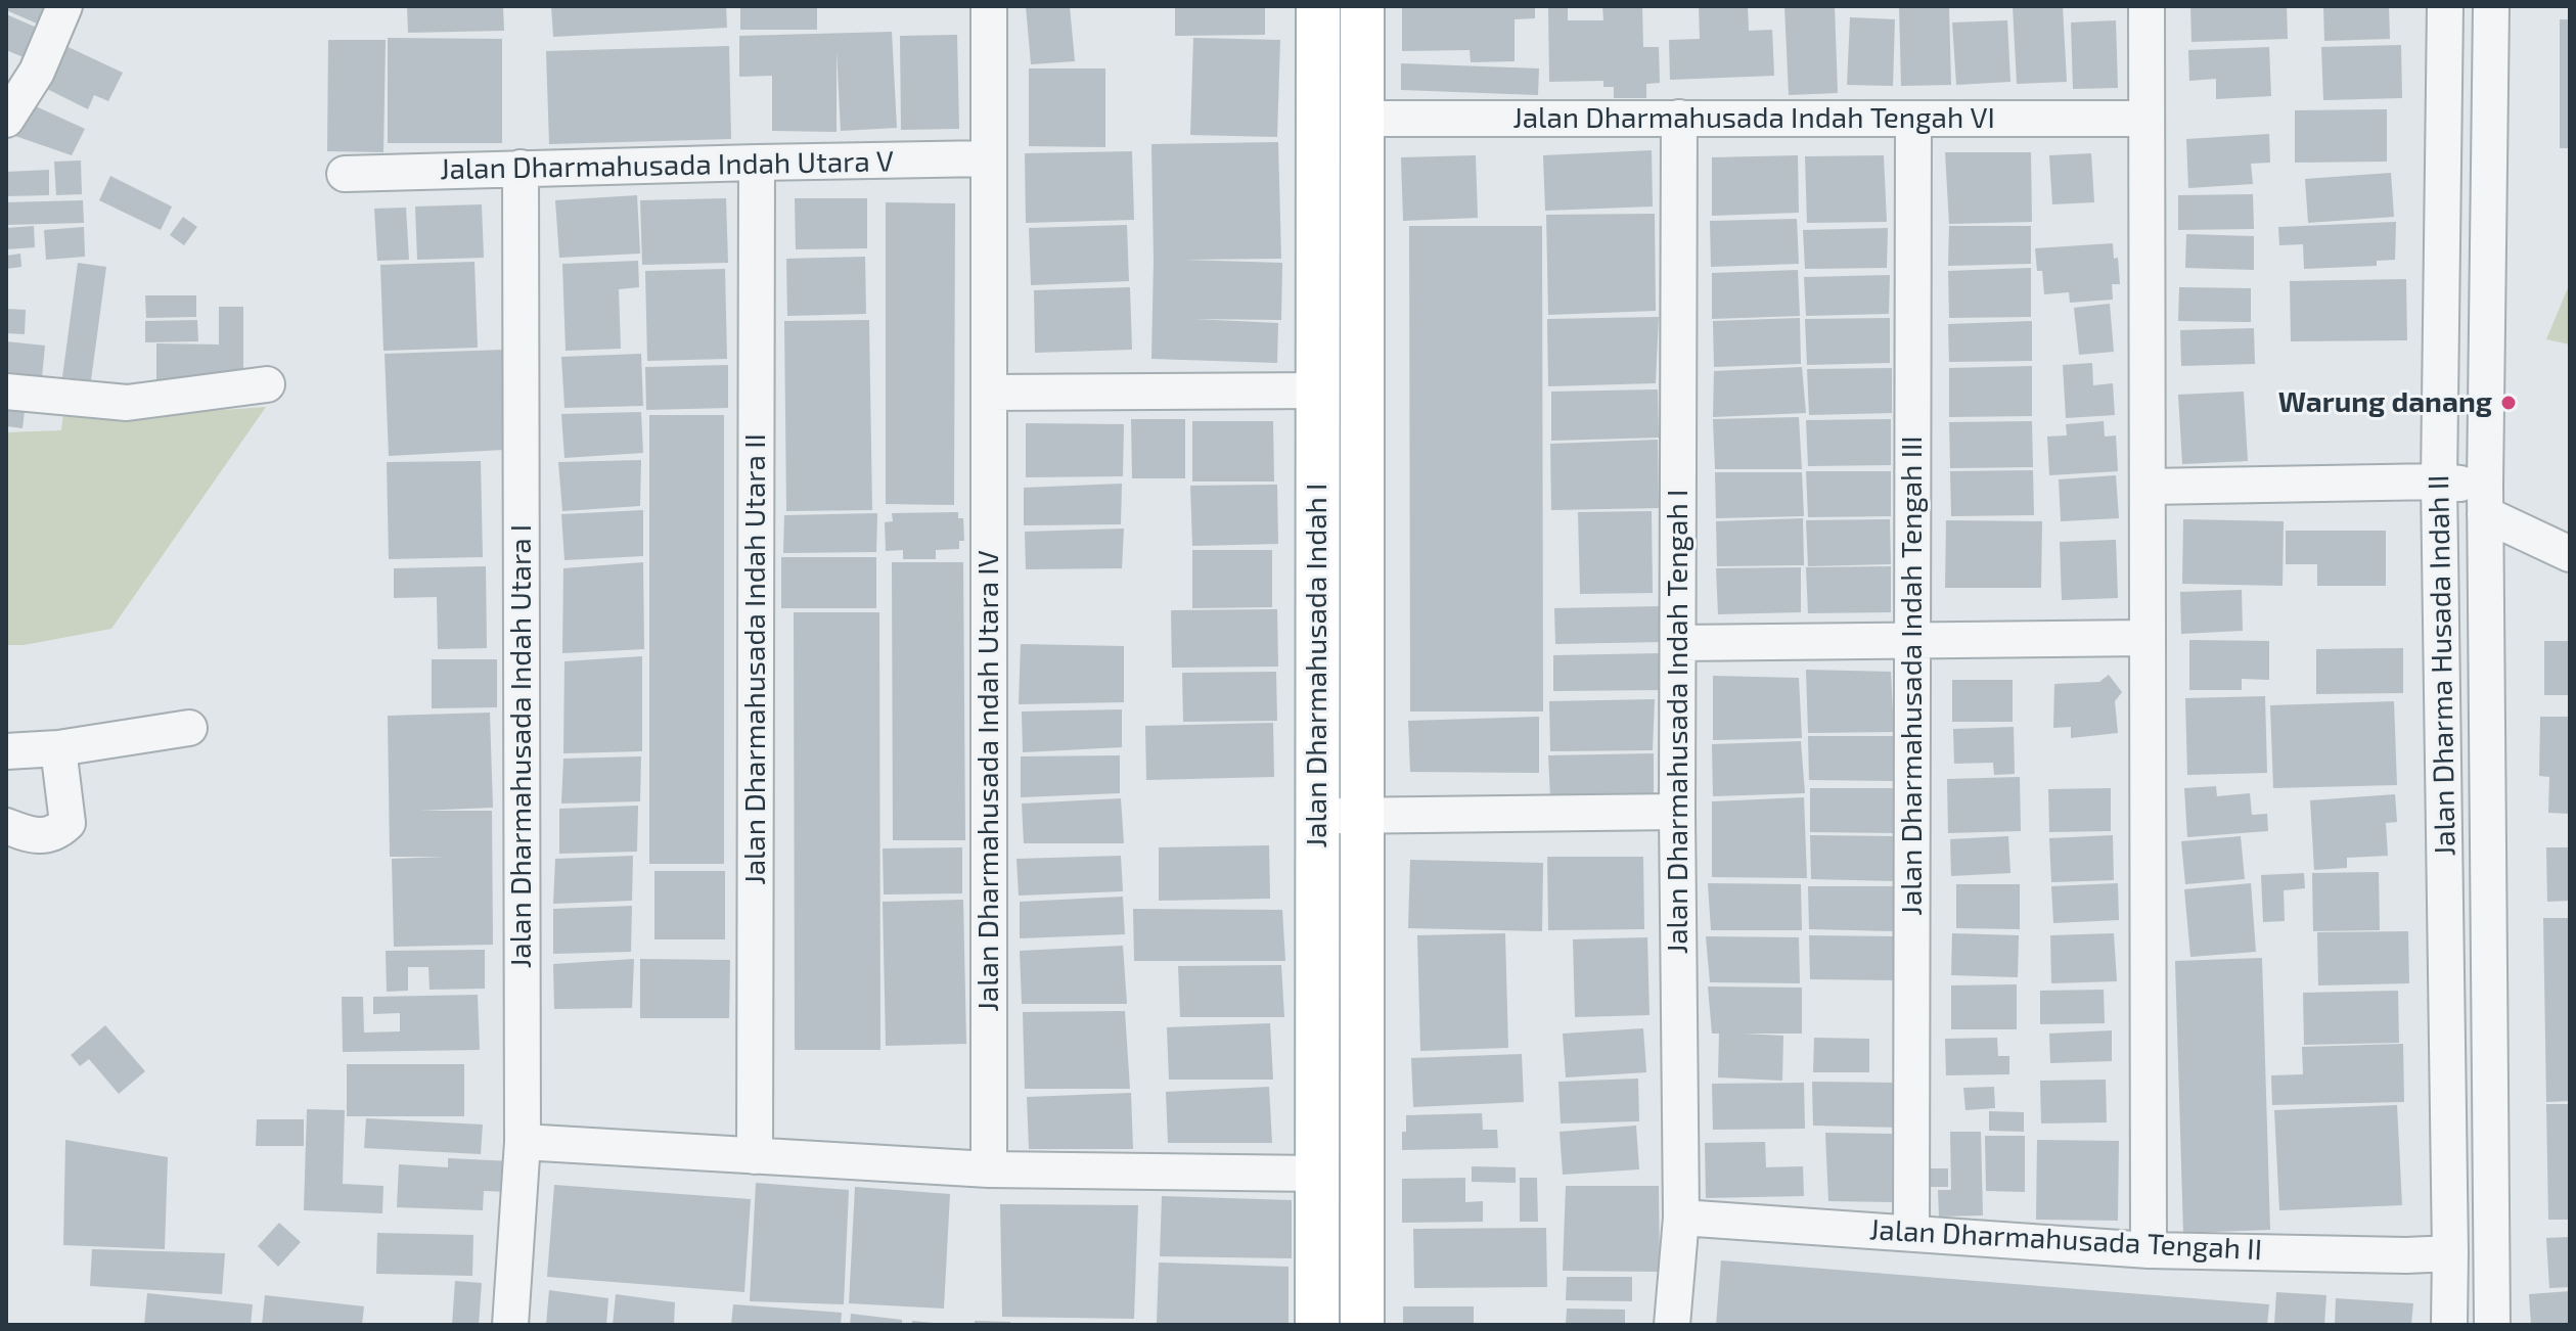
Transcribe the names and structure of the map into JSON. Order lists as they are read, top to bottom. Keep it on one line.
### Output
{"streets":{"main road":["Jalan Dharmahusada Indah I"],"street":["Jalan Dharmahusada Indah Tengah VI","Jalan Dharmahusada Indah Utara V","Jalan Dharmahusada Indah Utara II","Jalan Dharma Husada Indah II","Jalan Dharmahusada Indah Tengah III","Jalan Dharmahusada Indah Tengah I","Jalan Dharmahusada Indah Utara I","Jalan Dharmahusada Indah Utara IV","Jalan Dharmahusada Tengah II"]},"crossings":[["Jalan Dharmahusada Indah Tengah VI","Jalan Dharmahusada Indah I"],["Jalan Dharmahusada Indah Tengah VI","Jalan Dharmahusada Indah Tengah III"],["Jalan Dharmahusada Indah Tengah VI","Jalan Dharmahusada Indah Tengah I"],["Jalan Dharmahusada Indah Utara V","Jalan Dharmahusada Indah Utara II"],["Jalan Dharmahusada Indah Utara V","Jalan Dharmahusada Indah Utara I"],["Jalan Dharmahusada Indah Utara V","Jalan Dharmahusada Indah Utara IV"],["Jalan Dharma Husada Indah II","Jalan Dharmahusada Tengah II"],["Jalan Dharmahusada Indah Tengah III","Jalan Dharmahusada Tengah II"],["Jalan Dharmahusada Indah Tengah I","Jalan Dharmahusada Tengah II"]],"places":["Warung danang"]}
